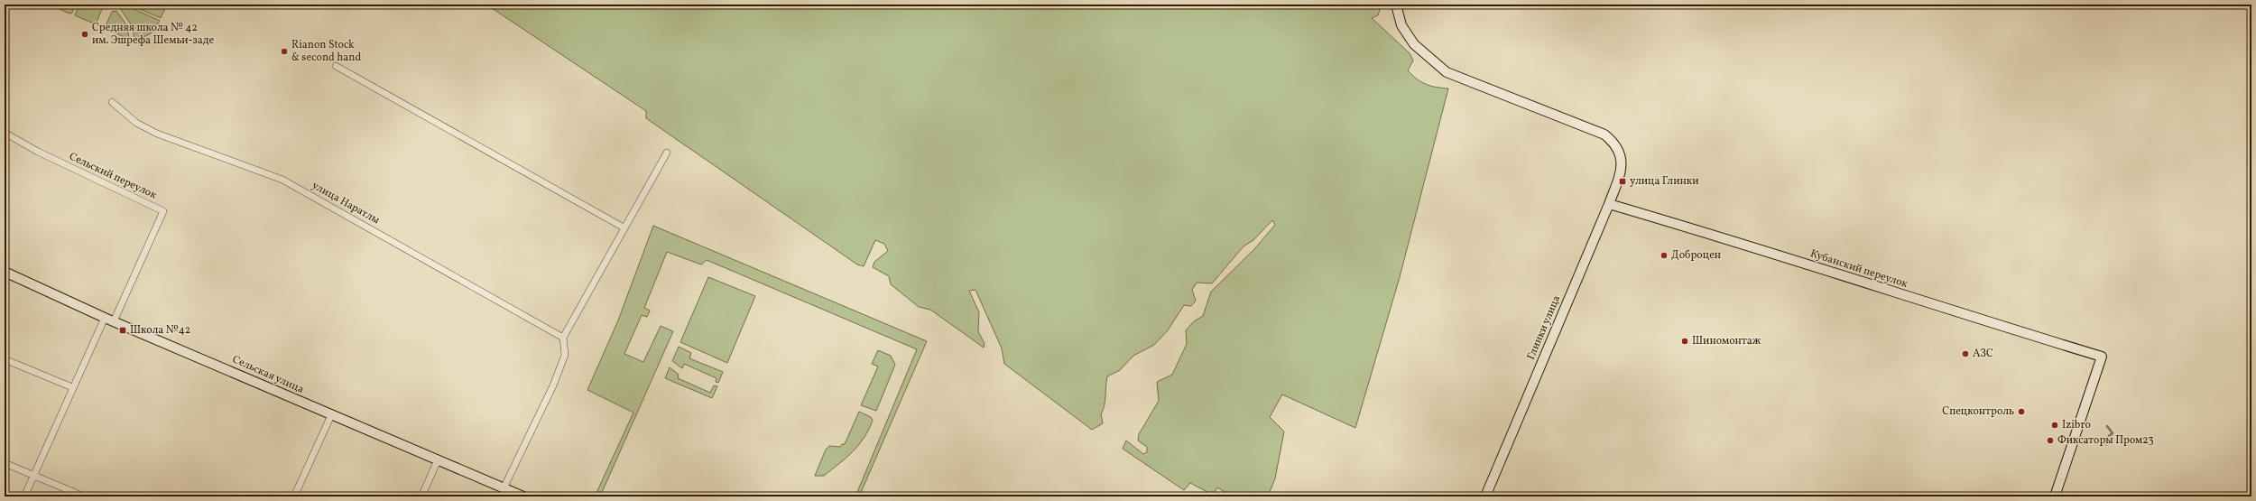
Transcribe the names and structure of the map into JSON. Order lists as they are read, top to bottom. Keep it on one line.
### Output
{"streets":{"main road":["Кубанский переулок","Глинки улица","Сельская улица"],"street":["Сельский переулок","улица Наратлы"]},"crossings":[["Сельский переулок","Сельская улица"],["Кубанский переулок","Глинки улица"]],"places":{"other":["Средняя школа № 42 им. Эшрефа Шемьи-заде","Rianon Stock & second hand","Доброцен","Шиномонтаж","АЗС","Спецконтроль","Izibro","Фиксаторы Пром23"],"transit":["улица Глинки","Школа №42"]}}
